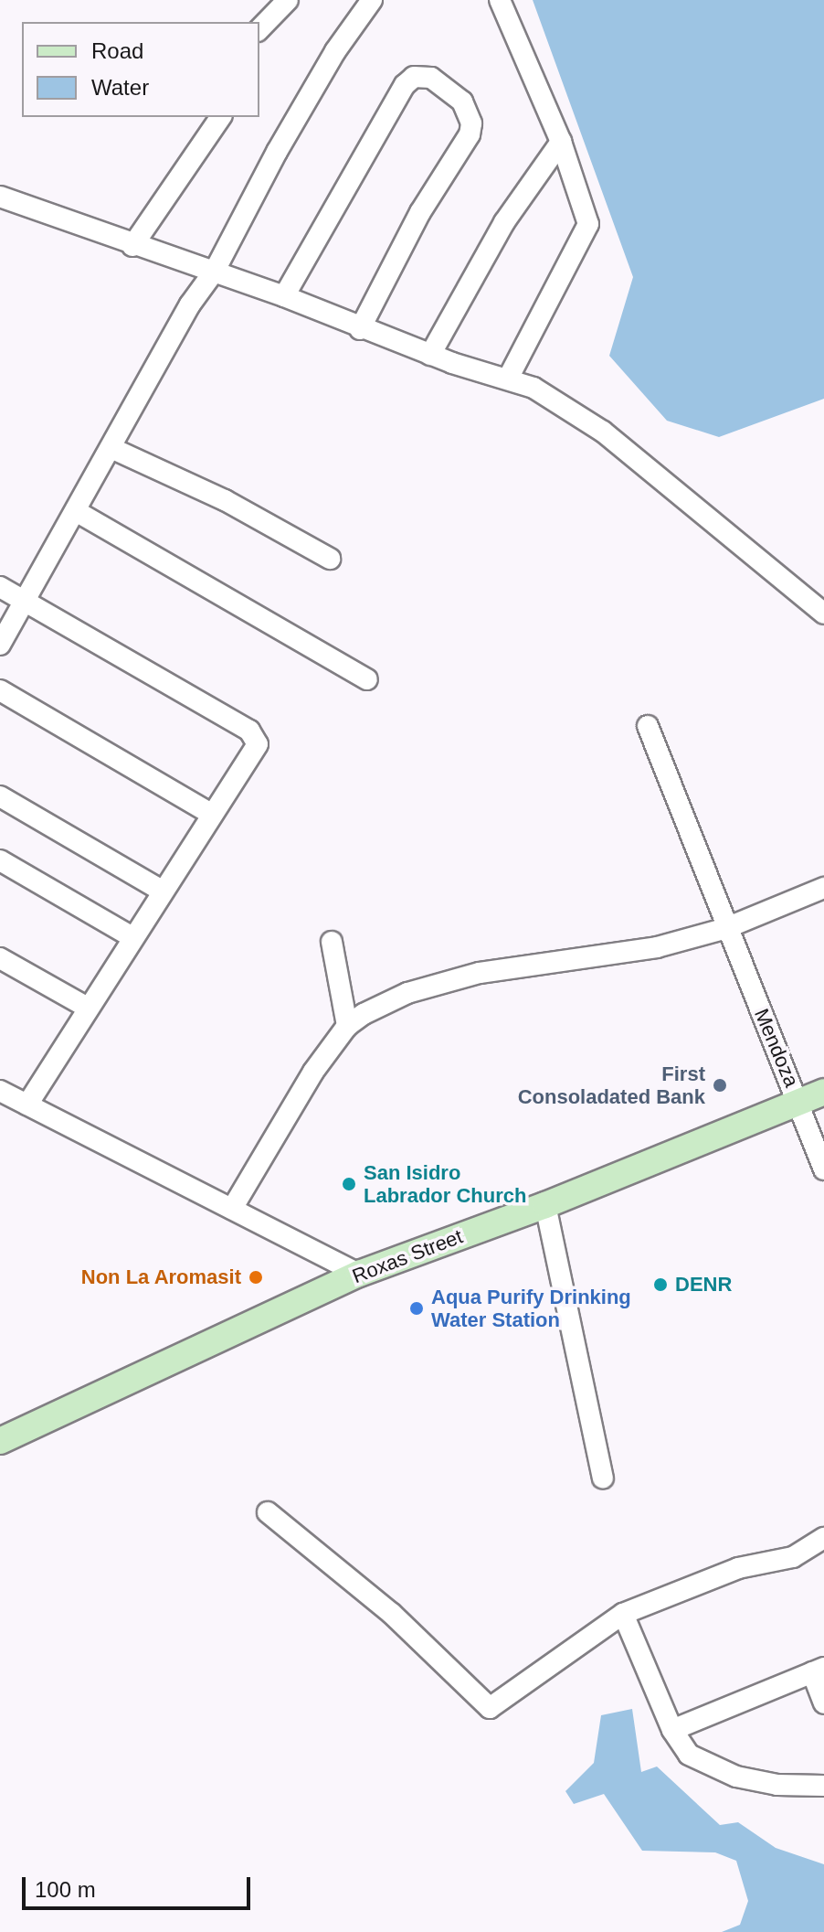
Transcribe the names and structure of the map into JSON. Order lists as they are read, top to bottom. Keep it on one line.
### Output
{"streets":{"main road":["Roxas Street"],"street":["Mendoza"]},"crossings":[["Mendoza","Roxas Street"]],"places":["First Consoladated Bank","San Isidro Labrador Church","Non La Aromasit","DENR","Aqua Purify Drinking Water Station"],"legend":["Road","Water"],"scale_bar":"100 m"}
